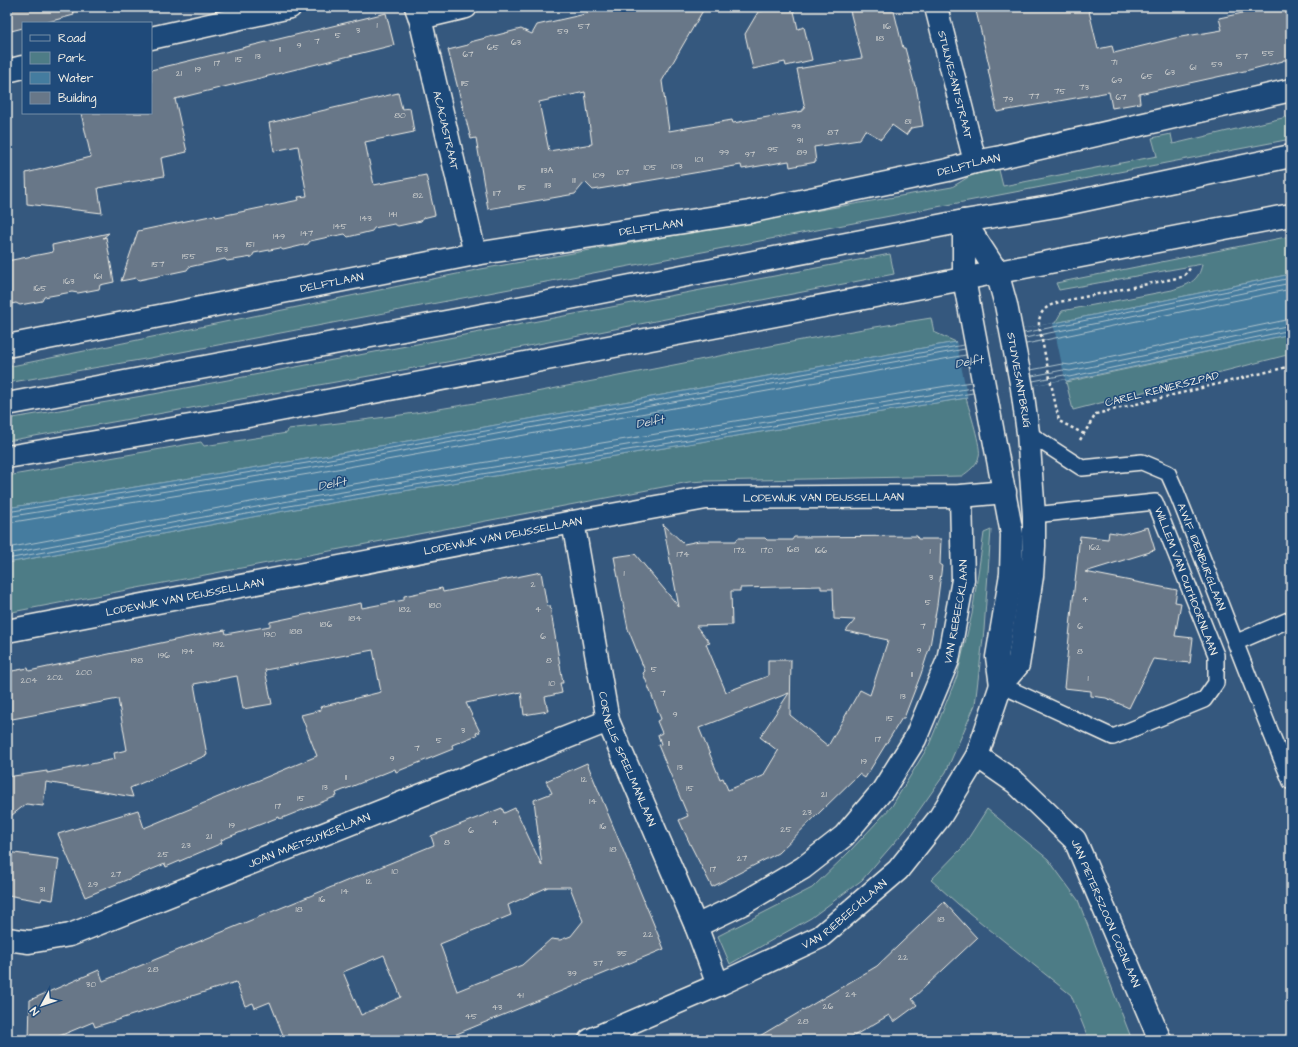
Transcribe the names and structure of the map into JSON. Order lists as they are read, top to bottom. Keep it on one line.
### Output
{"streets":{"street":["STUIJVESANTSTRAAT","ACACIASTRAAT","DELFTLAAN","STUYVESANTBRUG","LODEWIJK VAN DEIJSSELLAAN","VAN RIEBEECKLAAN","CORNELIS SPEELMANLAAN","JOAN MAETSUYKERLAAN","JAN PIETERSZOON COENLAAN"],"lane":["A.W.F. IDENBURGLAAN","WILLEM VAN OUTHOORNLAAN"],"path":["CAREL REINIERSZPAD"]},"crossings":[["STUIJVESANTSTRAAT","DELFTLAAN"],["ACACIASTRAAT","DELFTLAAN"],["STUYVESANTBRUG","A.W.F. IDENBURGLAAN"],["STUYVESANTBRUG","VAN RIEBEECKLAAN"],["CAREL REINIERSZPAD","A.W.F. IDENBURGLAAN"],["LODEWIJK VAN DEIJSSELLAAN","VAN RIEBEECKLAAN"],["LODEWIJK VAN DEIJSSELLAAN","CORNELIS SPEELMANLAAN"],["WILLEM VAN OUTHOORNLAAN","VAN RIEBEECKLAAN"],["VAN RIEBEECKLAAN","CORNELIS SPEELMANLAAN"],["VAN RIEBEECKLAAN","JAN PIETERSZOON COENLAAN"],["CORNELIS SPEELMANLAAN","JOAN MAETSUYKERLAAN"]],"water":["Delft"],"house_numbers":["1","57","116","3","59","5","118","7","63","9","65","11","55","67","13","57","15","71","17","59","61","19","63","21","65","69","115","73","75","77","67","79","80","81","93","87","91","95","99","89","97","101","103","105","113A","107","109","111","113","115","117","82","141","143","145","147","149","151","153","155","157","161","163","165","162","168","172","170","166","1","174","1","3","2","4","5","180","182","4","184","186","7","6","188","190","6","192","9","194","8","196","198","8","5","200","11","202","1","204","10","7","13","9","15","3","17","5","11","7","9","19","13","11","12","13","15","21","15","14","17","23","4","19","16","25","6","21","8","23","18","25","27","17","10","27","12","29","31","14","16","18","18","22","35","22","37","28","39","30","24","41","26","43","45","28"],"legend":["Road","Park","Water","Building"],"north":"bottom left"}
